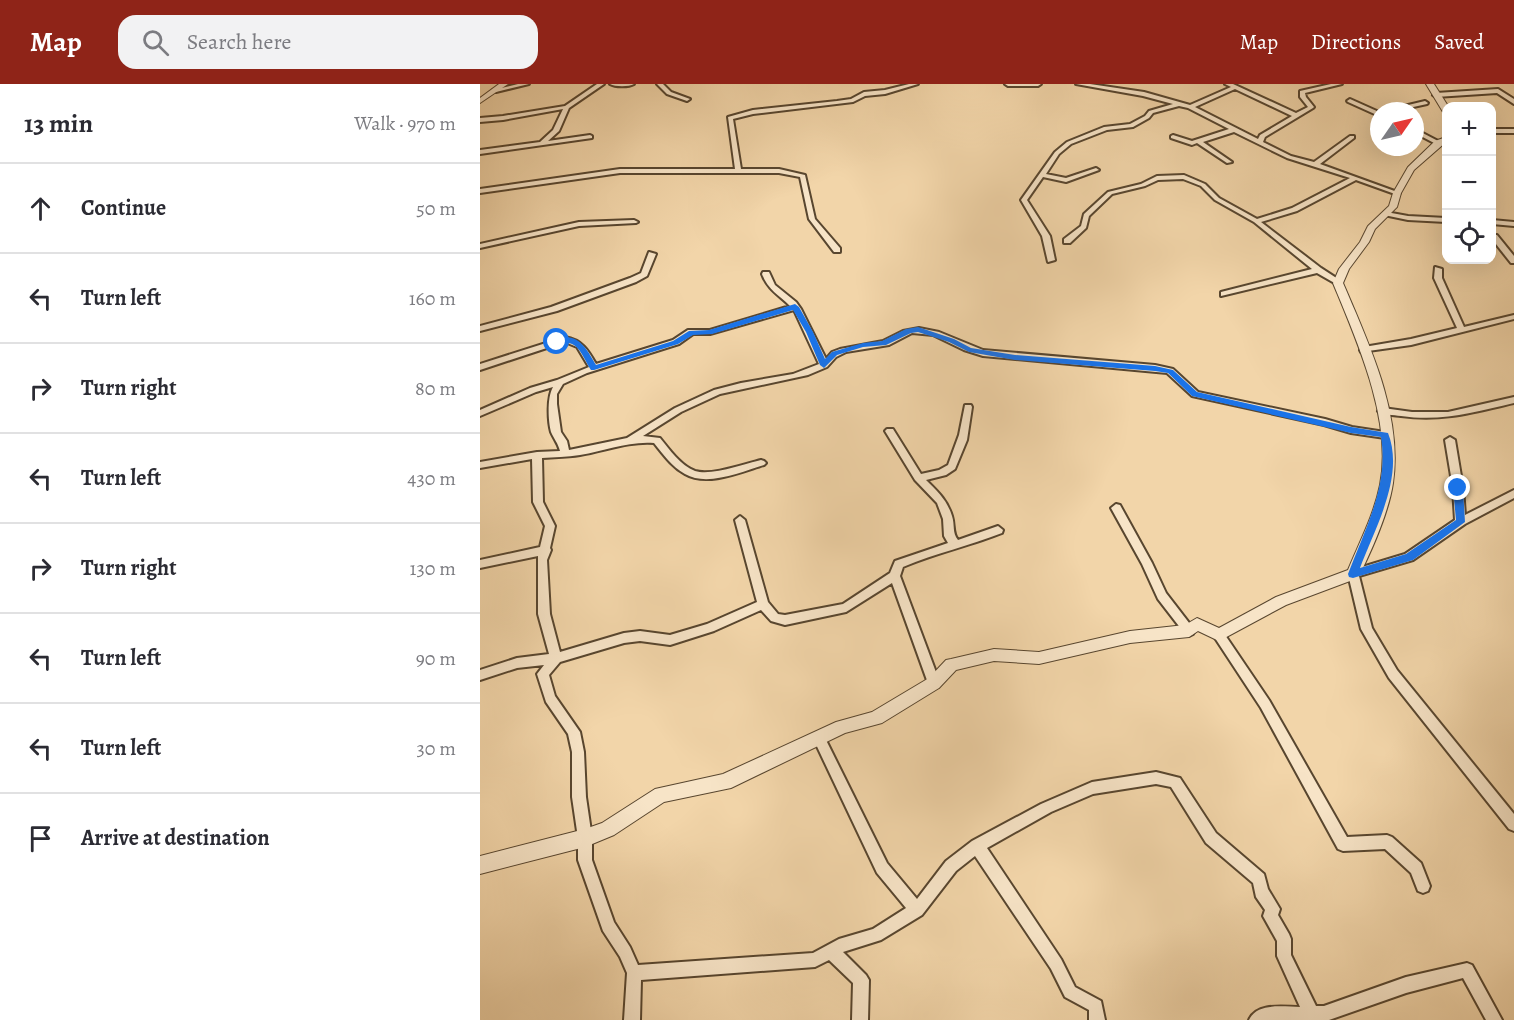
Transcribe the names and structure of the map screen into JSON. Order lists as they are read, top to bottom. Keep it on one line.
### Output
{"north":"top right","page":{"header":"Map","search":"Search here","nav":["Map","Directions","Saved"],"heading":["13 min","Walk · 970 m"],"map_buttons":["+","−"],"list":[["Continue","50 m"],["Turn left","160 m"],["Turn right","80 m"],["Turn left","430 m"],["Turn right","130 m"],["Turn left","90 m"],["Turn left","30 m"],"Arrive at destination"]}}
